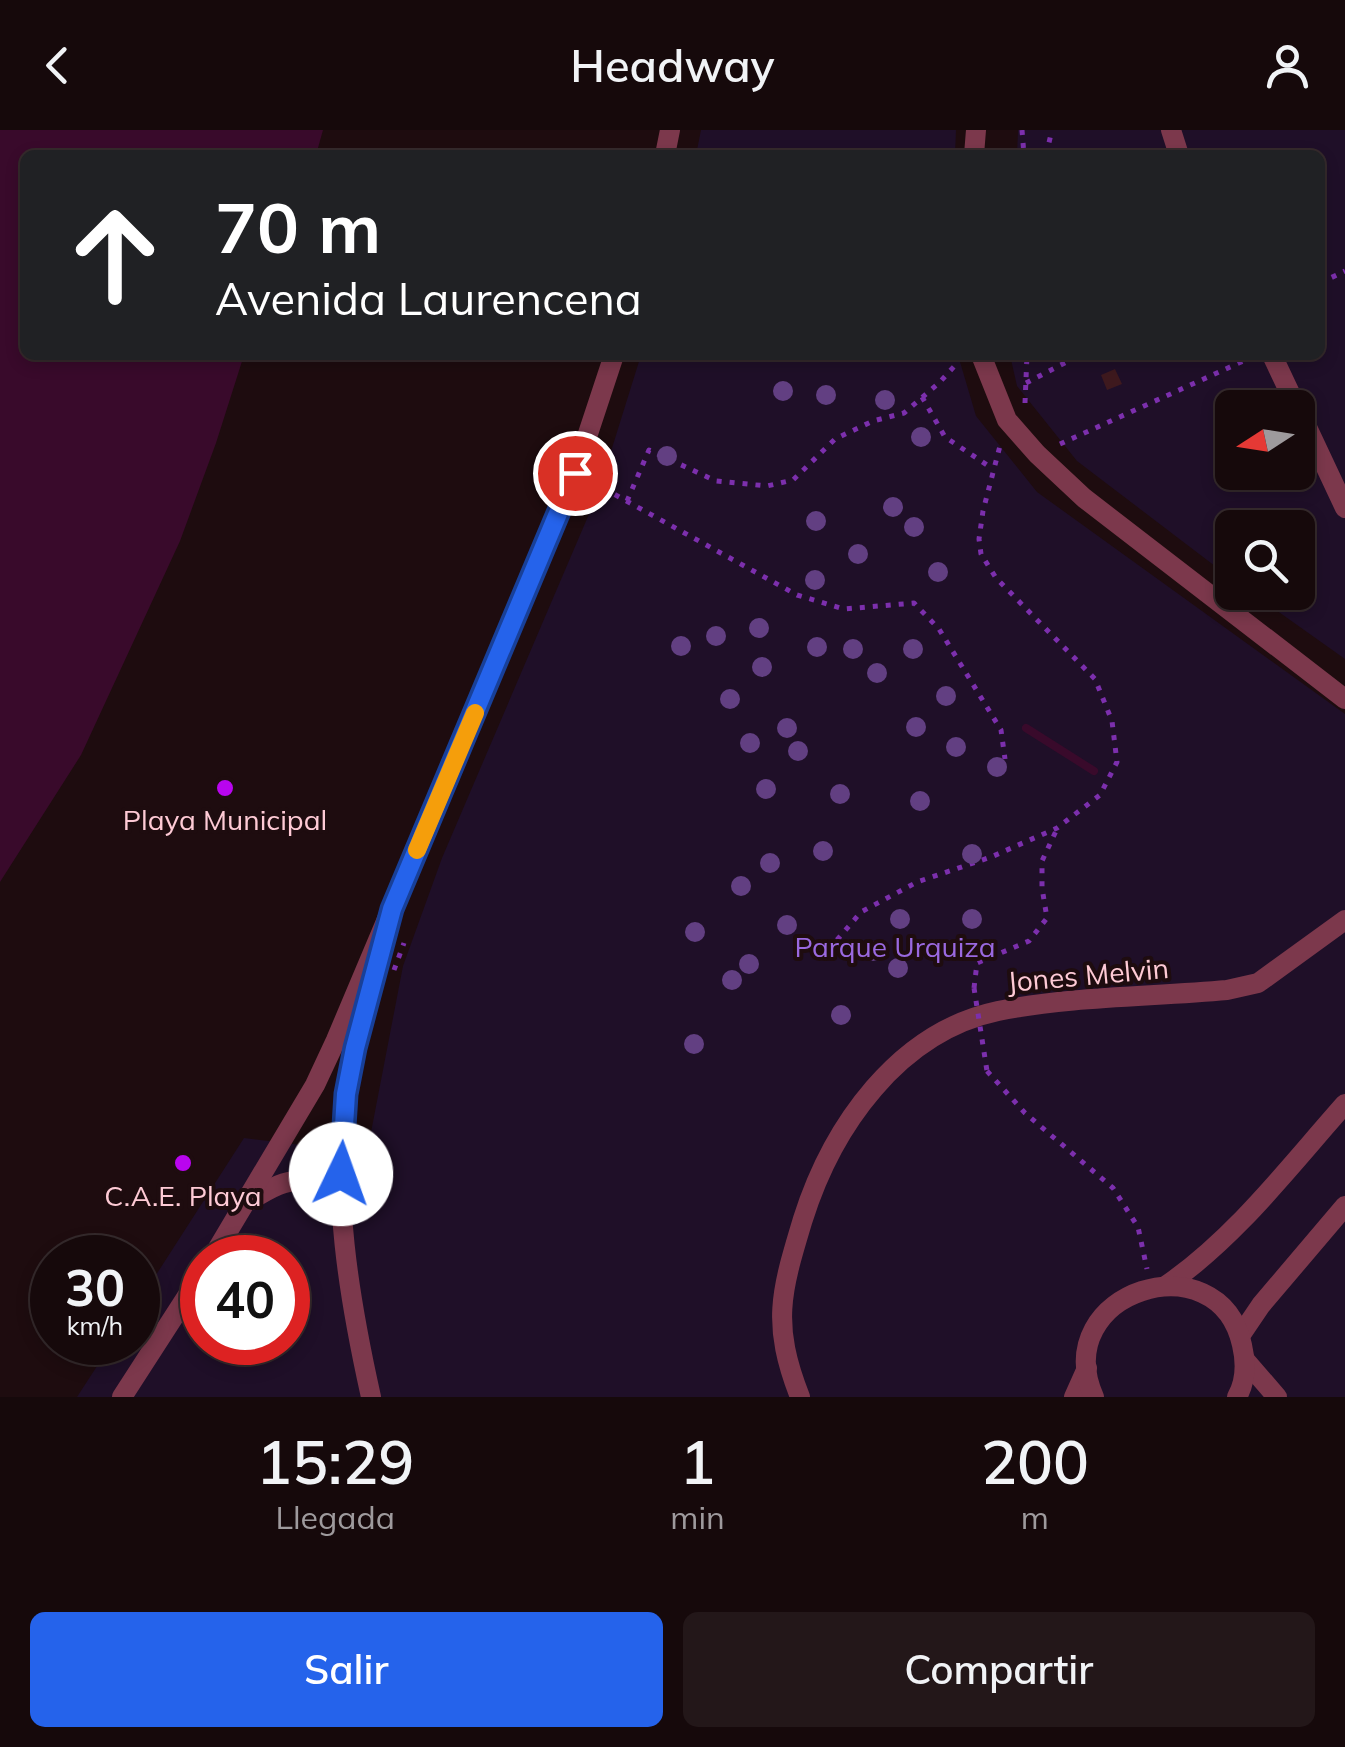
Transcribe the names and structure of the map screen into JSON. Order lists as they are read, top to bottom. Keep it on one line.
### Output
{"streets":{"street":["Jones Melvin"]},"parks":["Parque Urquiza"],"places":["Playa Municipal","C.A.E. Playa"],"north":"left","page":{"header":"Headway","turn":["70 m","Avenida Laurencena"],"speed":"30 km/h","limit":"40","eta":["15:29","Llegada","1","min","200","m"],"buttons":["Salir","Compartir"]}}
